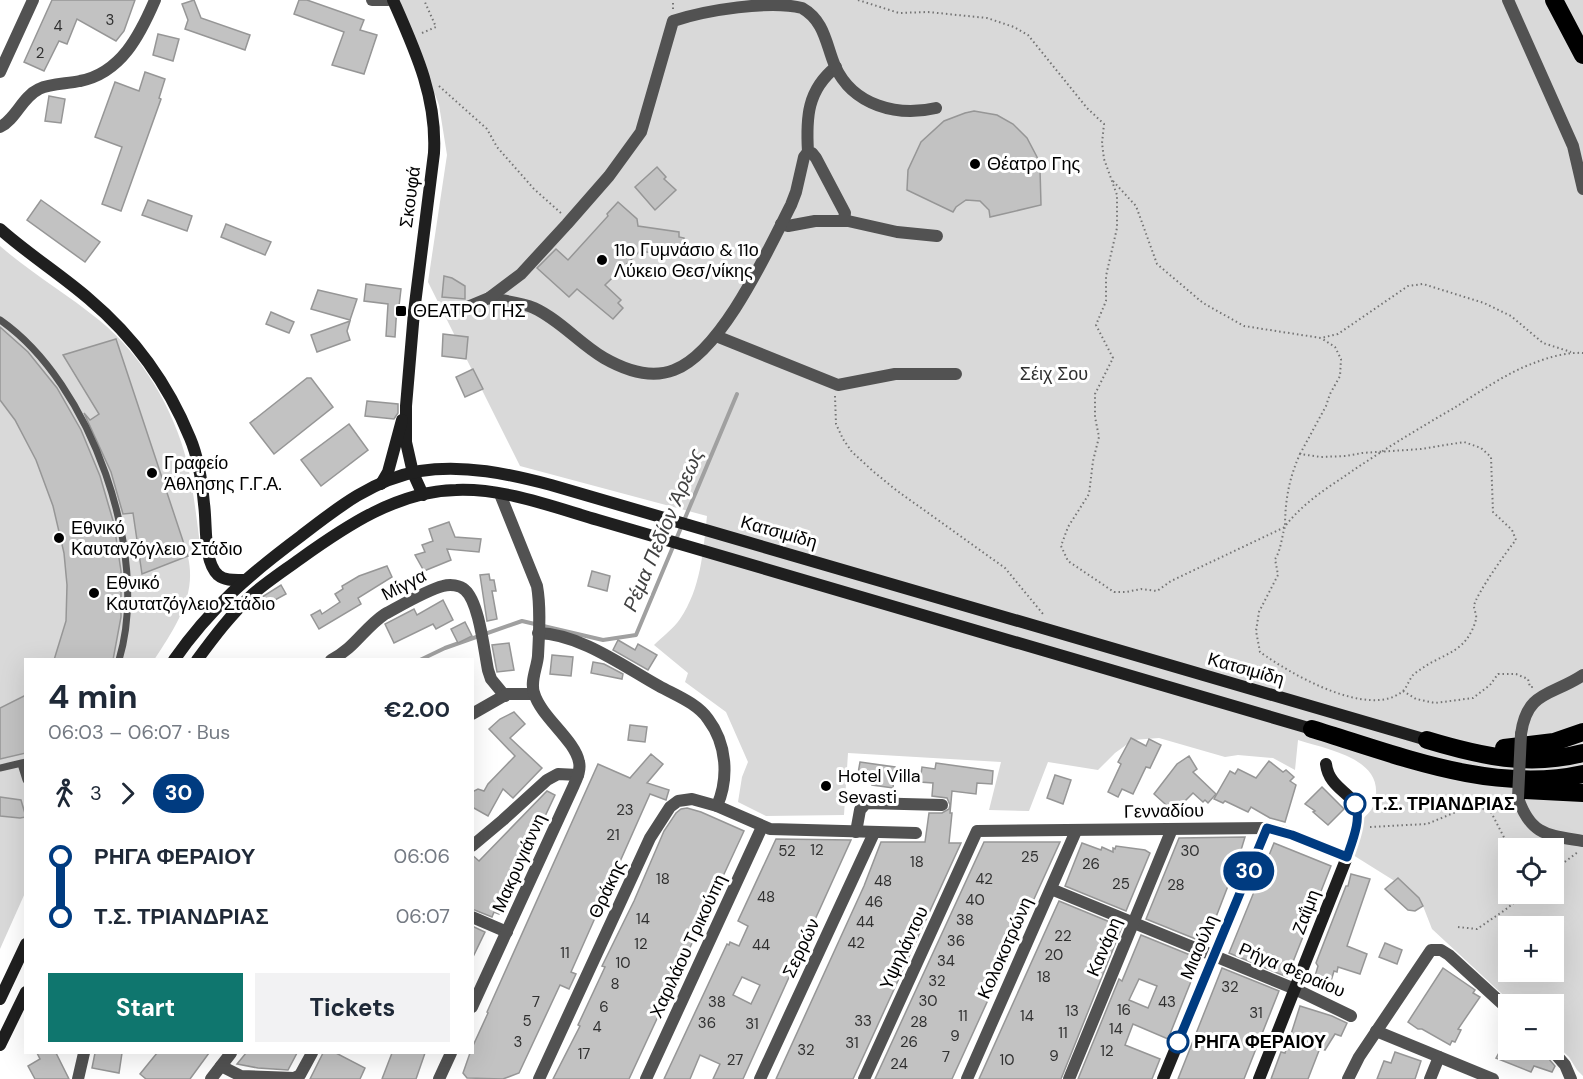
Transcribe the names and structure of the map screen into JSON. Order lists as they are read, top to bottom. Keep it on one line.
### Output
{"streets":{"main road":["Σκουφά","Κατσιμίδη","Γενναδίου","Ζαΐμη","Μιαούλη"],"street":["Μίγγα","Μακρυγιάννη","Θράκης","Χαριλάου Τρικούπη","Κανάρη","Σερρών","Υψηλάντου","Κολοκοτρώνη","Ρήγα Φεραίου"]},"crossings":[["Σκουφά","Κατσιμίδη"],["Γενναδίου","Ζαΐμη"],["Γενναδίου","Κανάρη"],["Γενναδίου","Μιαούλη"],["Γενναδίου","Υψηλάντου"],["Γενναδίου","Κολοκοτρώνη"],["Θράκης","Χαριλάου Τρικούπη"],["Θράκης","Σερρών"],["Ζαΐμη","Ρήγα Φεραίου"],["Κανάρη","Ρήγα Φεραίου"],["Μιαούλη","Ρήγα Φεραίου"],["Κολοκοτρώνη","Ρήγα Φεραίου"]],"water":["Ρέμα Πεδίον Άρεως"],"parks":["Σέιχ Σου"],"places":{"other":["Θέατρο Γης","11ο Γυμνάσιο & 11ο Λύκειο Θεσ/νίκης","Γραφείο Άθλησης Γ.Γ.Α.","Εθνικό Καυτανζόγλειο Στάδιο","Εθνικό Καυτατζόγλειο Στάδιο","Hotel Villa Sevasti","Τ.Σ. ΤΡΙΑΝΔΡΙΑΣ","ΡΗΓΑ ΦΕΡΑΙΟΥ"],"transit":["ΘΕΑΤΡΟ ΓΗΣ"]},"lines":["bus line 30"],"house_numbers":["3","4","2","23","21","12","52","30","25","18","26","18","42","48","25","28","48","40","46","14","38","44","22","36","42","12","44","11","20","34","10","18","32","8","32","30","7","38","43","6","16","13","31","11","14","5","33","28","36","31","4","14","11","9","3","26","31","32","12","17","9","7","27","10","24"],"page":{"on_map":"30","heading":["4 min","06:03 – 06:07 · Bus","€2.00"],"legs":["3","30"],"list":[{"name":"ΡΗΓΑ ΦΕΡΑΙΟΥ","value":"06:06"},{"name":"Τ.Σ. ΤΡΙΑΝΔΡΙΑΣ","value":"06:07"}],"map_buttons":["+","−"],"buttons":["Start","Tickets"]}}
